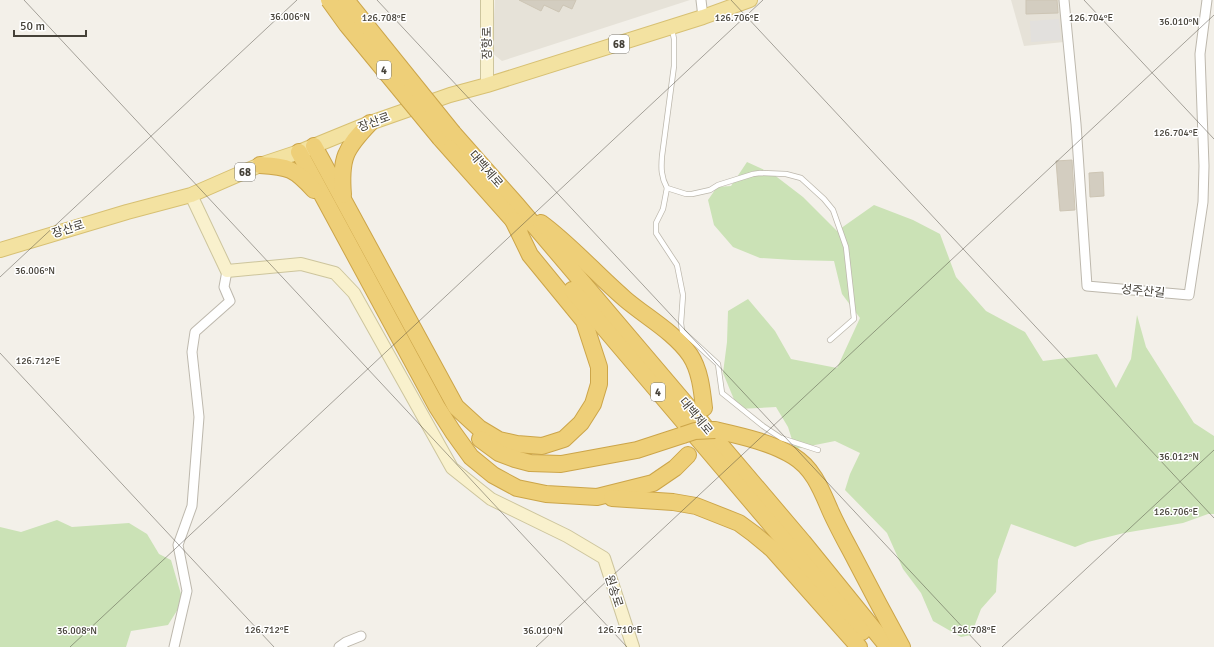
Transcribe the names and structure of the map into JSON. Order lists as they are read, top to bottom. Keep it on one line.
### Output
{"streets":{"highway":["4","대백제로"],"main road":["68","장산로"],"street":["장항로","성주산길","원송로"]},"crossings":[["장항로","장산로"],["4","대백제로"]],"scale_bar":"50 m","coordinates":["36.006°N","126.708°E","126.706°E","126.704°E","36.010°N","126.712°E","36.012°N","126.710°E","36.008°N"]}
